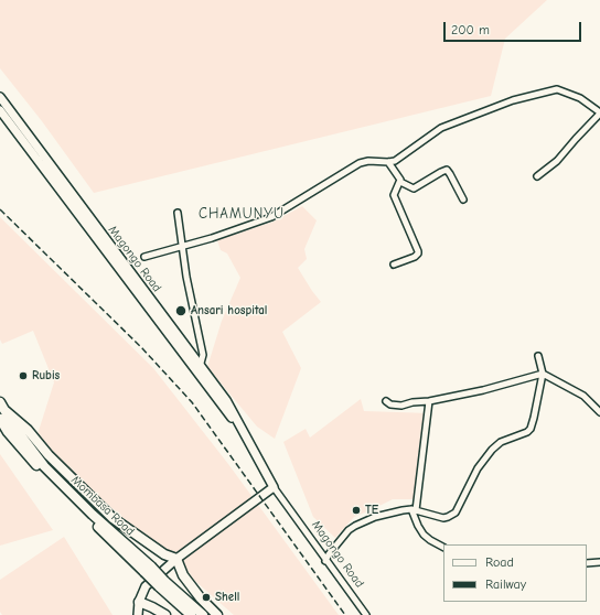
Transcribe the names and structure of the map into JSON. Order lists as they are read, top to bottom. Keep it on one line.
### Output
{"streets":{"highway":["Mombasa Road"],"main road":["Magongo Road"]},"districts":["CHAMUNYU"],"places":["Ansari hospital","Rubis","TE","Shell"],"legend":["Road","Railway"],"scale_bar":"200 m"}
